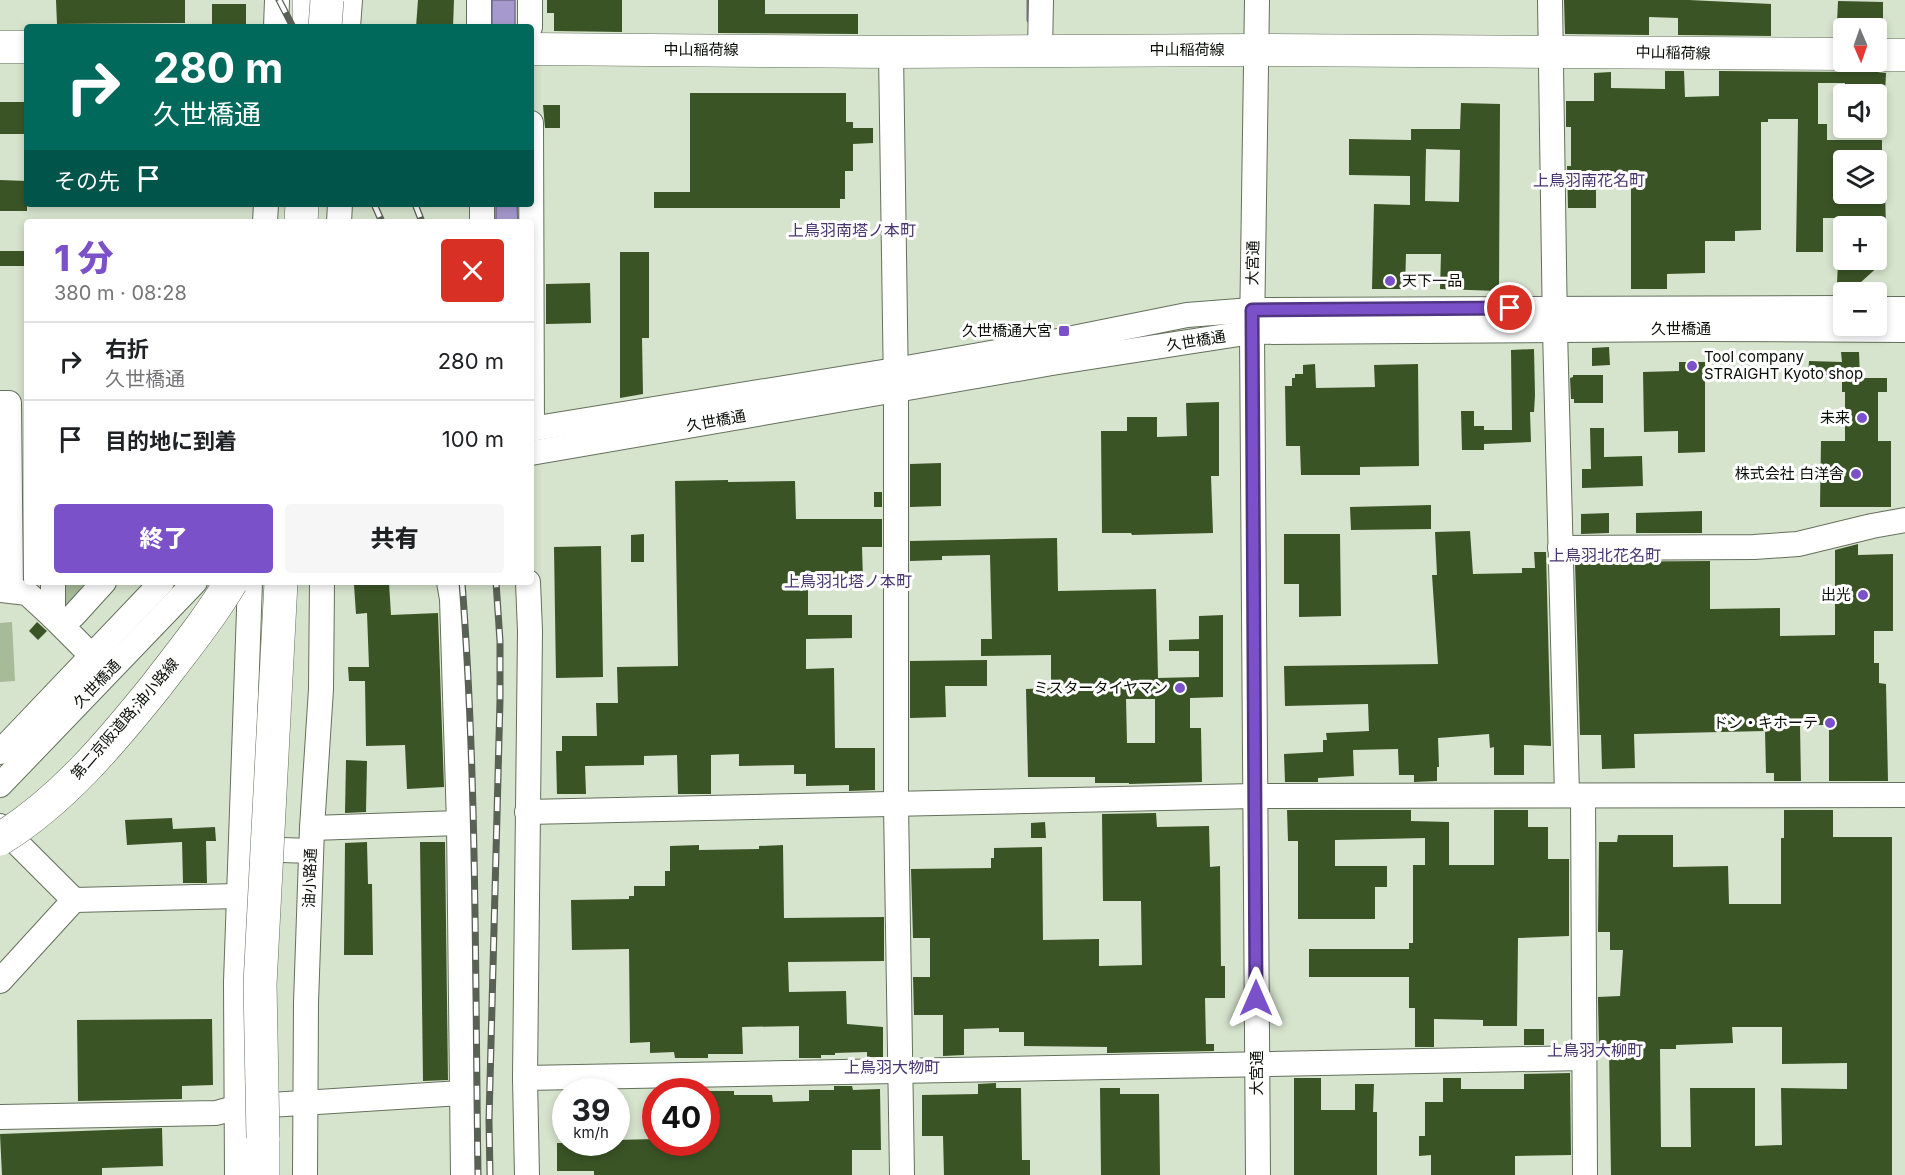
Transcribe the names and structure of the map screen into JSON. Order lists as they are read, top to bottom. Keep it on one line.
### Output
{"streets":{"highway":["第二京阪道路;油小路線"],"main road":["中山稲荷線"],"street":["大宮通","久世橋通","油小路通"]},"crossings":[["中山稲荷線","大宮通"],["大宮通","久世橋通"]],"districts":["上鳥羽南花名町","上鳥羽南塔ノ本町","上鳥羽北花名町","上鳥羽北塔ノ本町","上鳥羽大柳町","上鳥羽大物町"],"places":{"other":["天下一品","Tool company STRAIGHT Kyoto shop","未来","株式会社 白洋舎","出光","ミスタータイヤマン","ドン・キホーテ"],"transit":["久世橋通大宮"]},"north":"bottom","page":{"map_buttons":["+","−"],"turn":["280 m","久世橋通"],"then":"その先","heading":["1 分","380 m · 08:28"],"list":[{"name":"右折","note":"久世橋通","value":"280 m"},{"name":"目的地に到着","value":"100 m"}],"buttons":["終了","共有"],"speed":"39 km/h","limit":"40"}}
